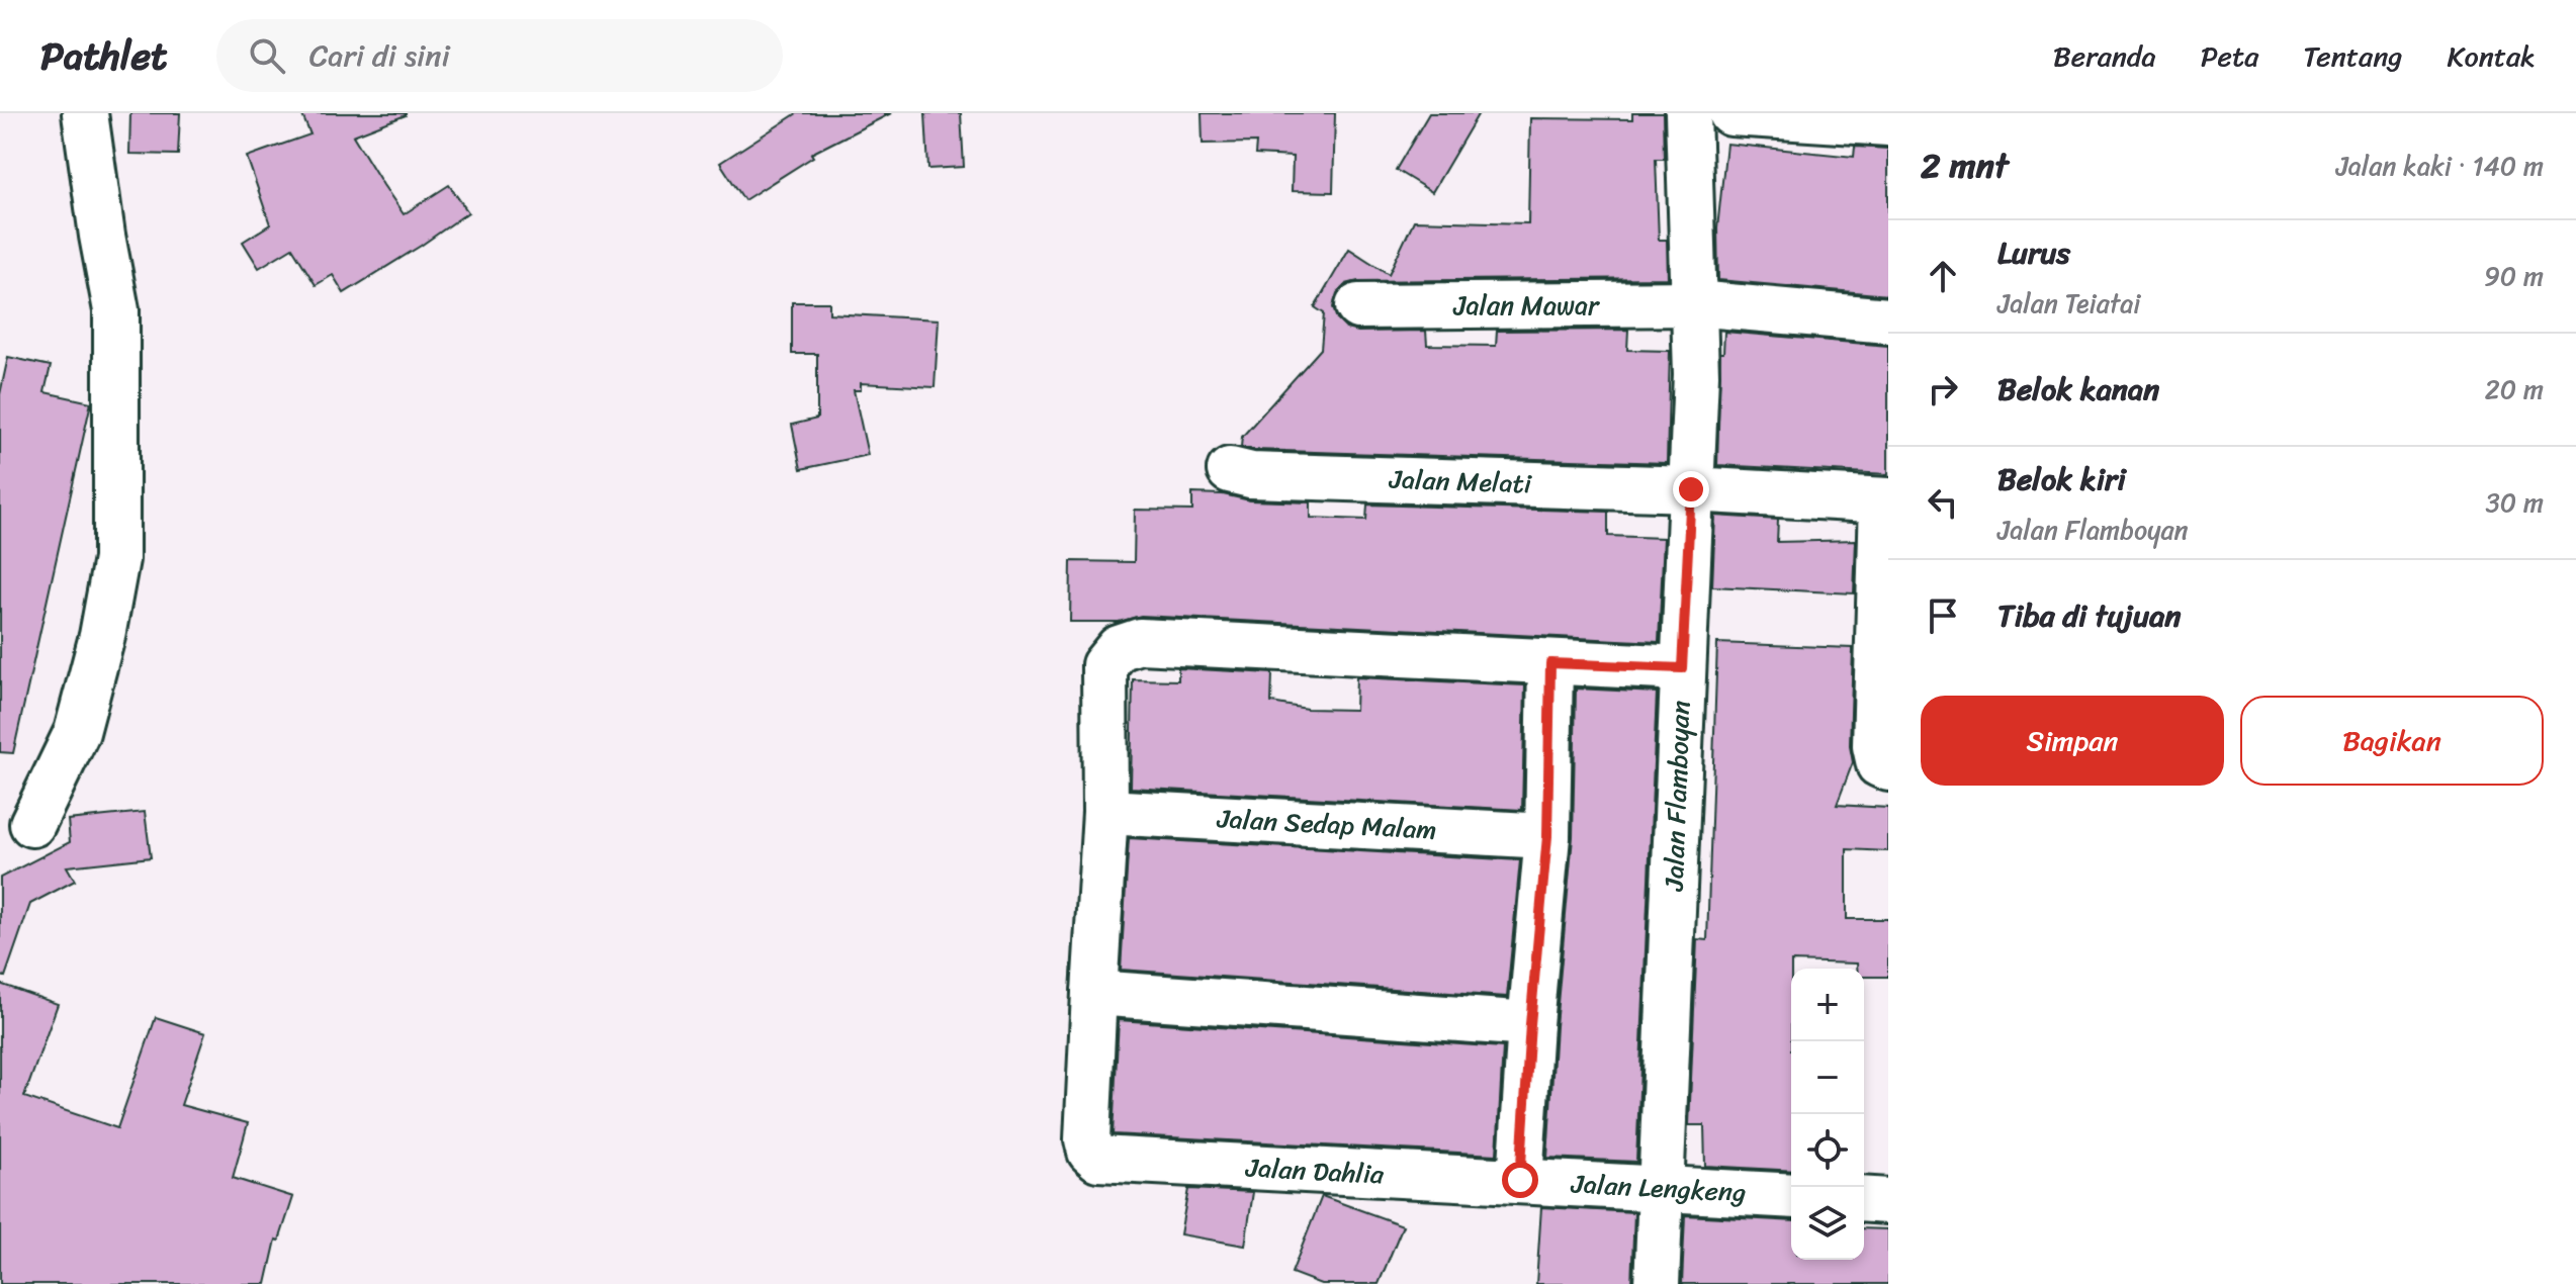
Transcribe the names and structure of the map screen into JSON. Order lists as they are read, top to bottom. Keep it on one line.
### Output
{"streets":{"street":["Jalan Mawar","Jalan Melati","Jalan Flamboyan","Jalan Sedap Malam","Jalan Dahlia","Jalan Lengkeng"]},"crossings":[["Jalan Mawar","Jalan Flamboyan"],["Jalan Melati","Jalan Flamboyan"],["Jalan Flamboyan","Jalan Lengkeng"],["Jalan Dahlia","Jalan Lengkeng"]],"page":{"header":"Pathlet","search":"Cari di sini","nav":["Beranda","Peta","Tentang","Kontak"],"heading":["2 mnt","Jalan kaki · 140 m"],"list":[["Lurus","Jalan Teiatai","90 m"],["Belok kanan","20 m"],["Belok kiri","Jalan Flamboyan","30 m"],"Tiba di tujuan"],"buttons":["Simpan","Bagikan"],"map_buttons":["+","−"]}}
